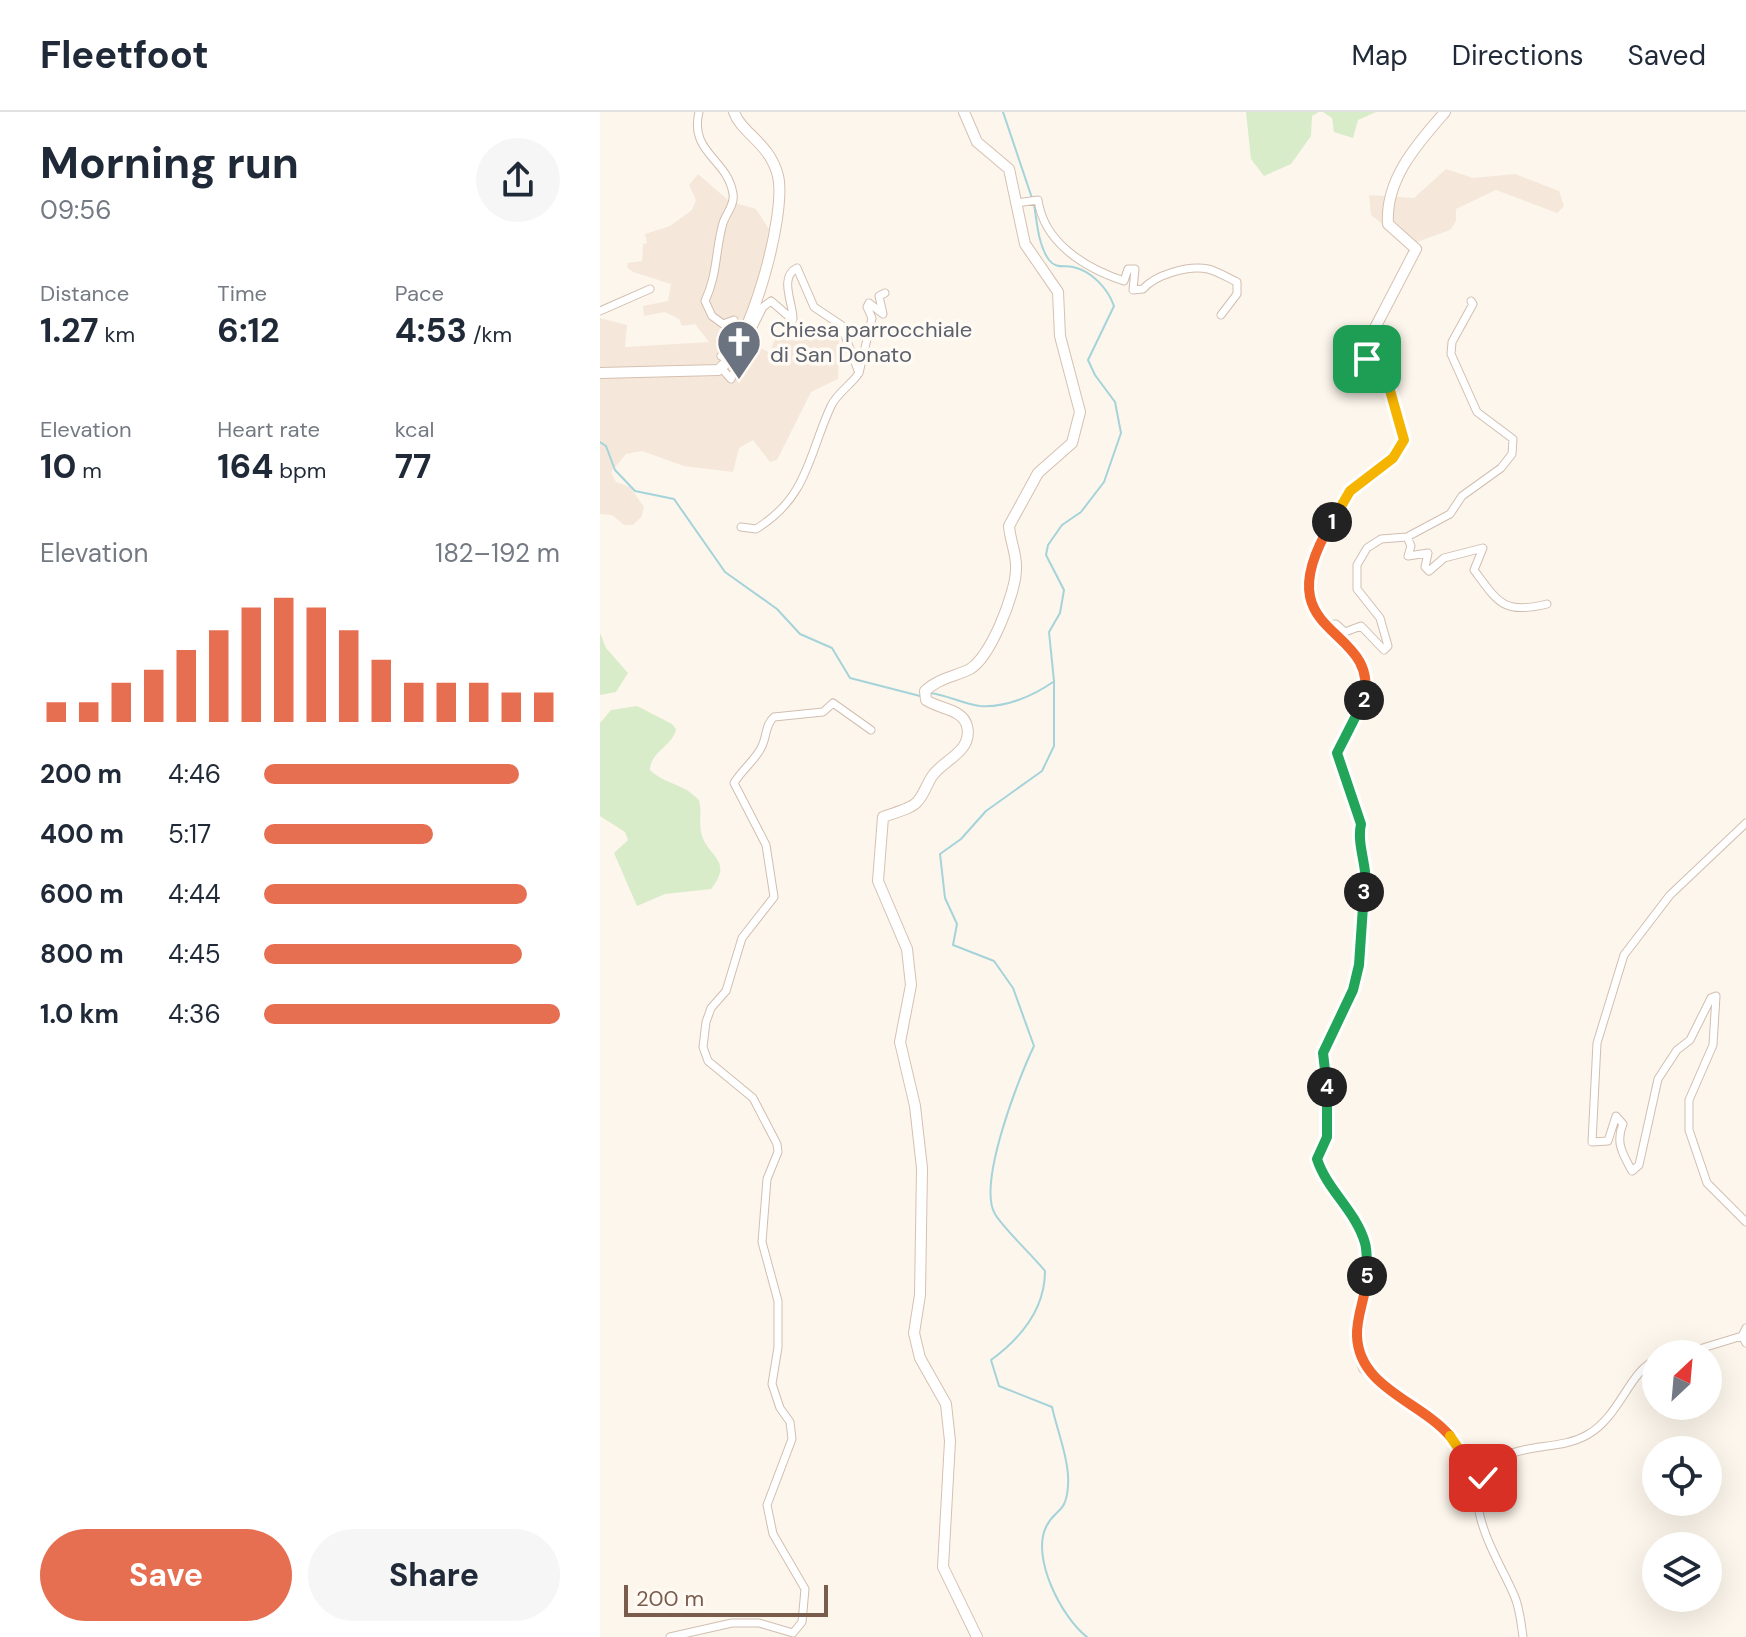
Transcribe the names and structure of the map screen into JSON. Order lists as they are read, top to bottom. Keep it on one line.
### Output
{"places":{"church":["Chiesa parrocchiale di San Donato"]},"scale_bar":"200 m","north":"top right","page":{"header":"Fleetfoot","nav":["Map","Directions","Saved"],"heading":["Morning run","09:56"],"stats":[["Distance","1.27 km"],["Time","6:12"],["Pace","4:53 /km"],["Elevation","10 m"],["Heart rate","164 bpm"],["kcal","77"]],"pins":["1","2","3","4","5"],"chart":["Elevation","182–192 m"],"list":[{"name":"200 m","note":"4:46"},{"name":"400 m","note":"5:17"},{"name":"600 m","note":"4:44"},{"name":"800 m","note":"4:45"},{"name":"1.0 km","note":"4:36"}],"buttons":["Save","Share"],"scale":"200 m"}}
